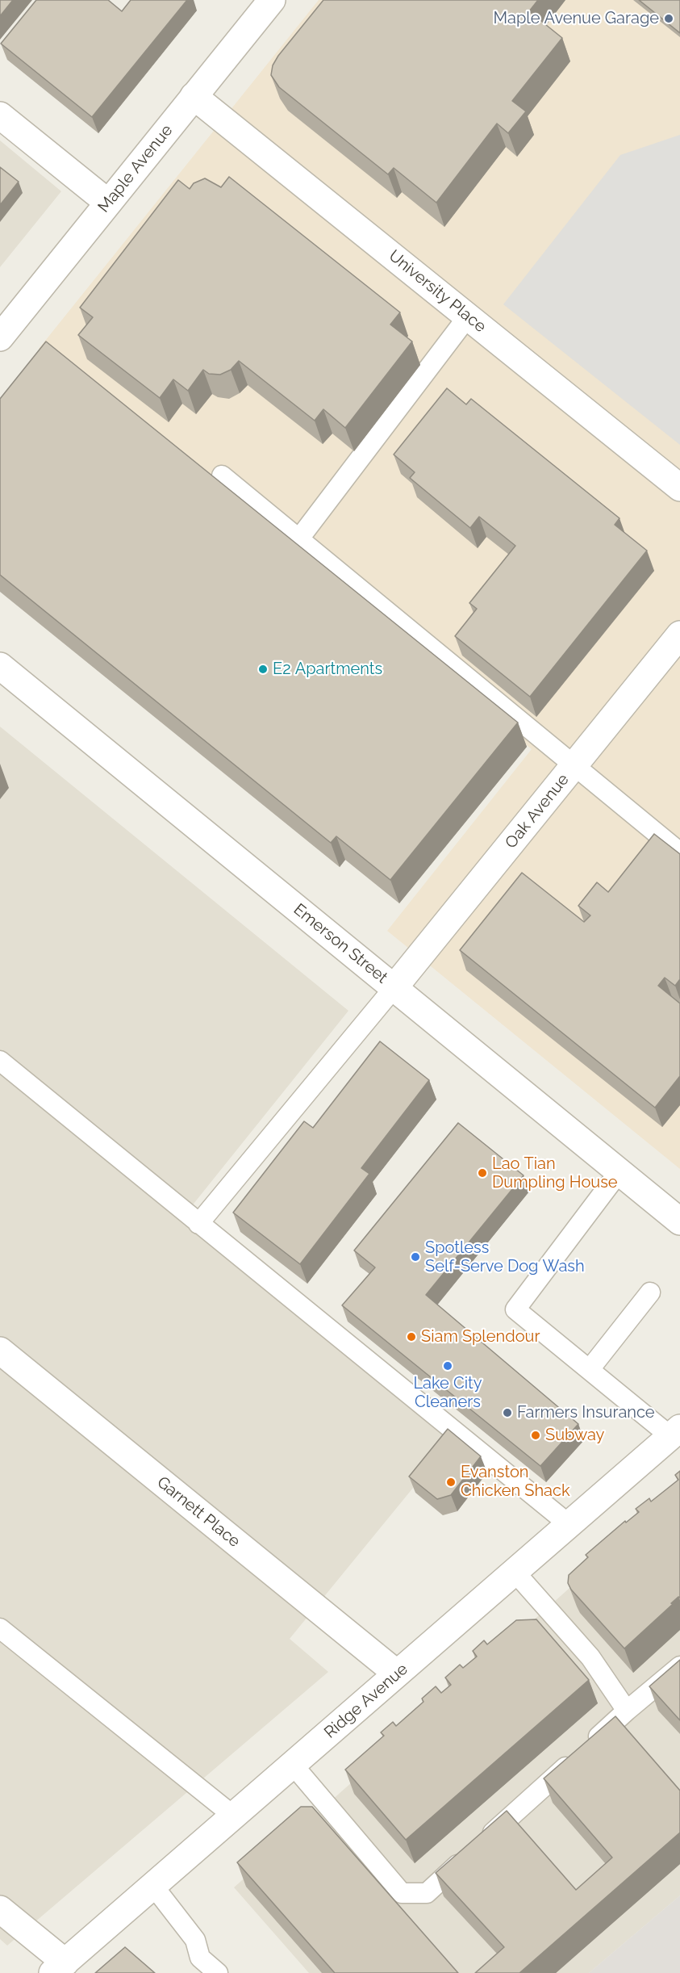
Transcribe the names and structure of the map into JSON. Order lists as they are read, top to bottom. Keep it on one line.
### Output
{"streets":{"street":["Maple Avenue","University Place","Oak Avenue","Emerson Street","Garnett Place","Ridge Avenue"]},"crossings":[["Maple Avenue","University Place"],["Oak Avenue","Emerson Street"],["Garnett Place","Ridge Avenue"]],"places":["Maple Avenue Garage","E2 Apartments","Lao Tian Dumpling House","Spotless Self-Serve Dog Wash","Siam Splendour","Lake City Cleaners","Farmers Insurance","Subway","Evanston Chicken Shack"]}
